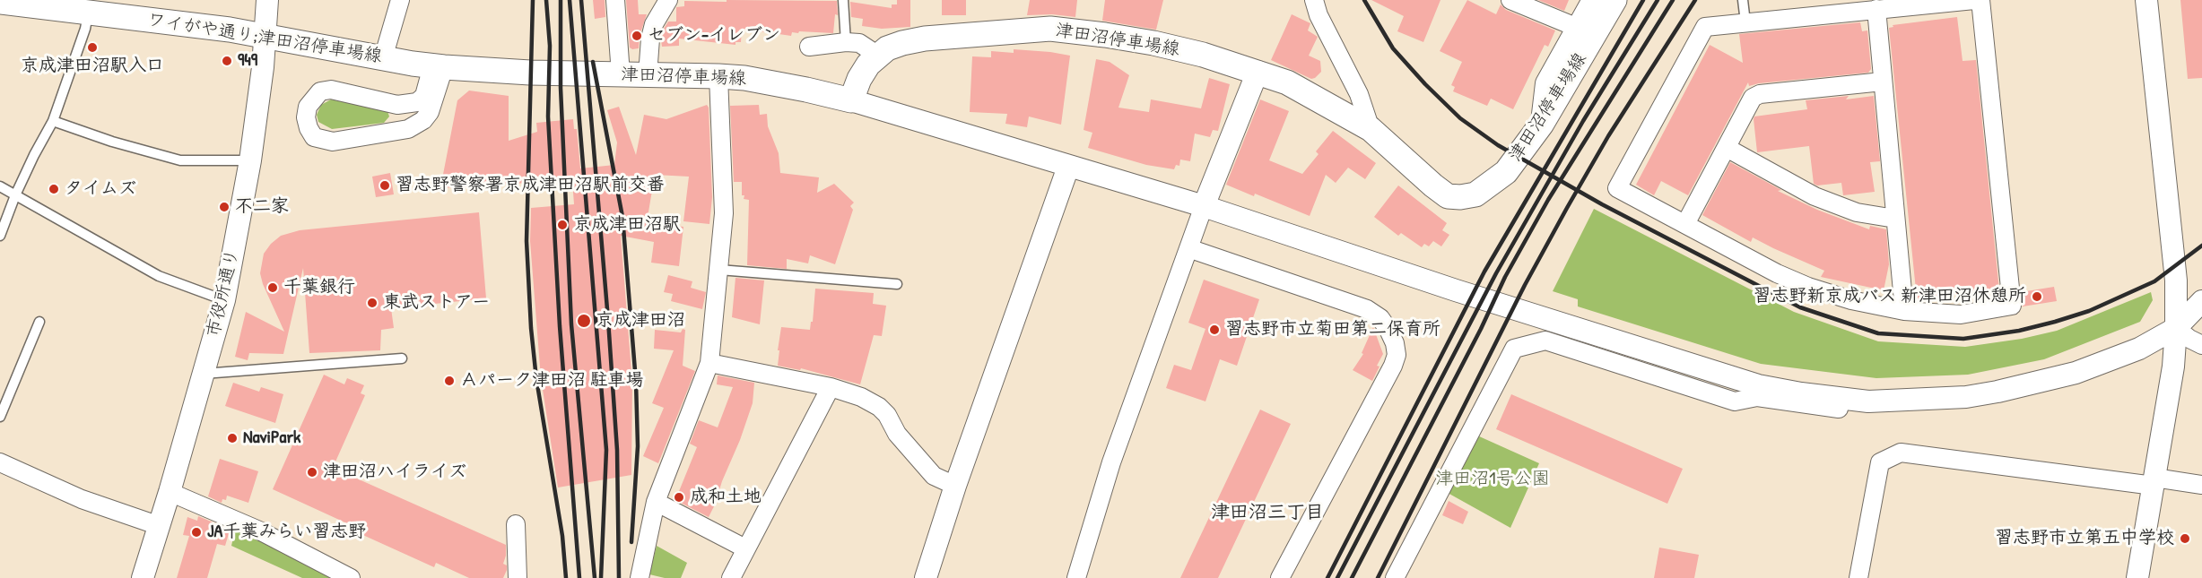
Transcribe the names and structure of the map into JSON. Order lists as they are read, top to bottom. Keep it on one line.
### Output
{"streets":{"main road":["ワイがや通り;津田沼停車場線","津田沼停車場線"],"street":["市役所通り"]},"crossings":[["ワイがや通り;津田沼停車場線","津田沼停車場線"],["ワイがや通り;津田沼停車場線","市役所通り"]],"districts":["津田沼三丁目"],"parks":["津田沼1号公園"],"places":["セブン-イレブン","京成津田沼駅入口","949","習志野警察署京成津田沼駅前交番","タイムズ","不二家","京成津田沼駅","千葉銀行","習志野新京成バス 新津田沼休憩所","東武ストアー","京成津田沼","習志野市立菊田第二保育所","Ａパーク津田沼 駐車場","NaviPark","津田沼ハイライズ","成和土地","JA千葉みらい習志野","習志野市立第五中学校"]}
